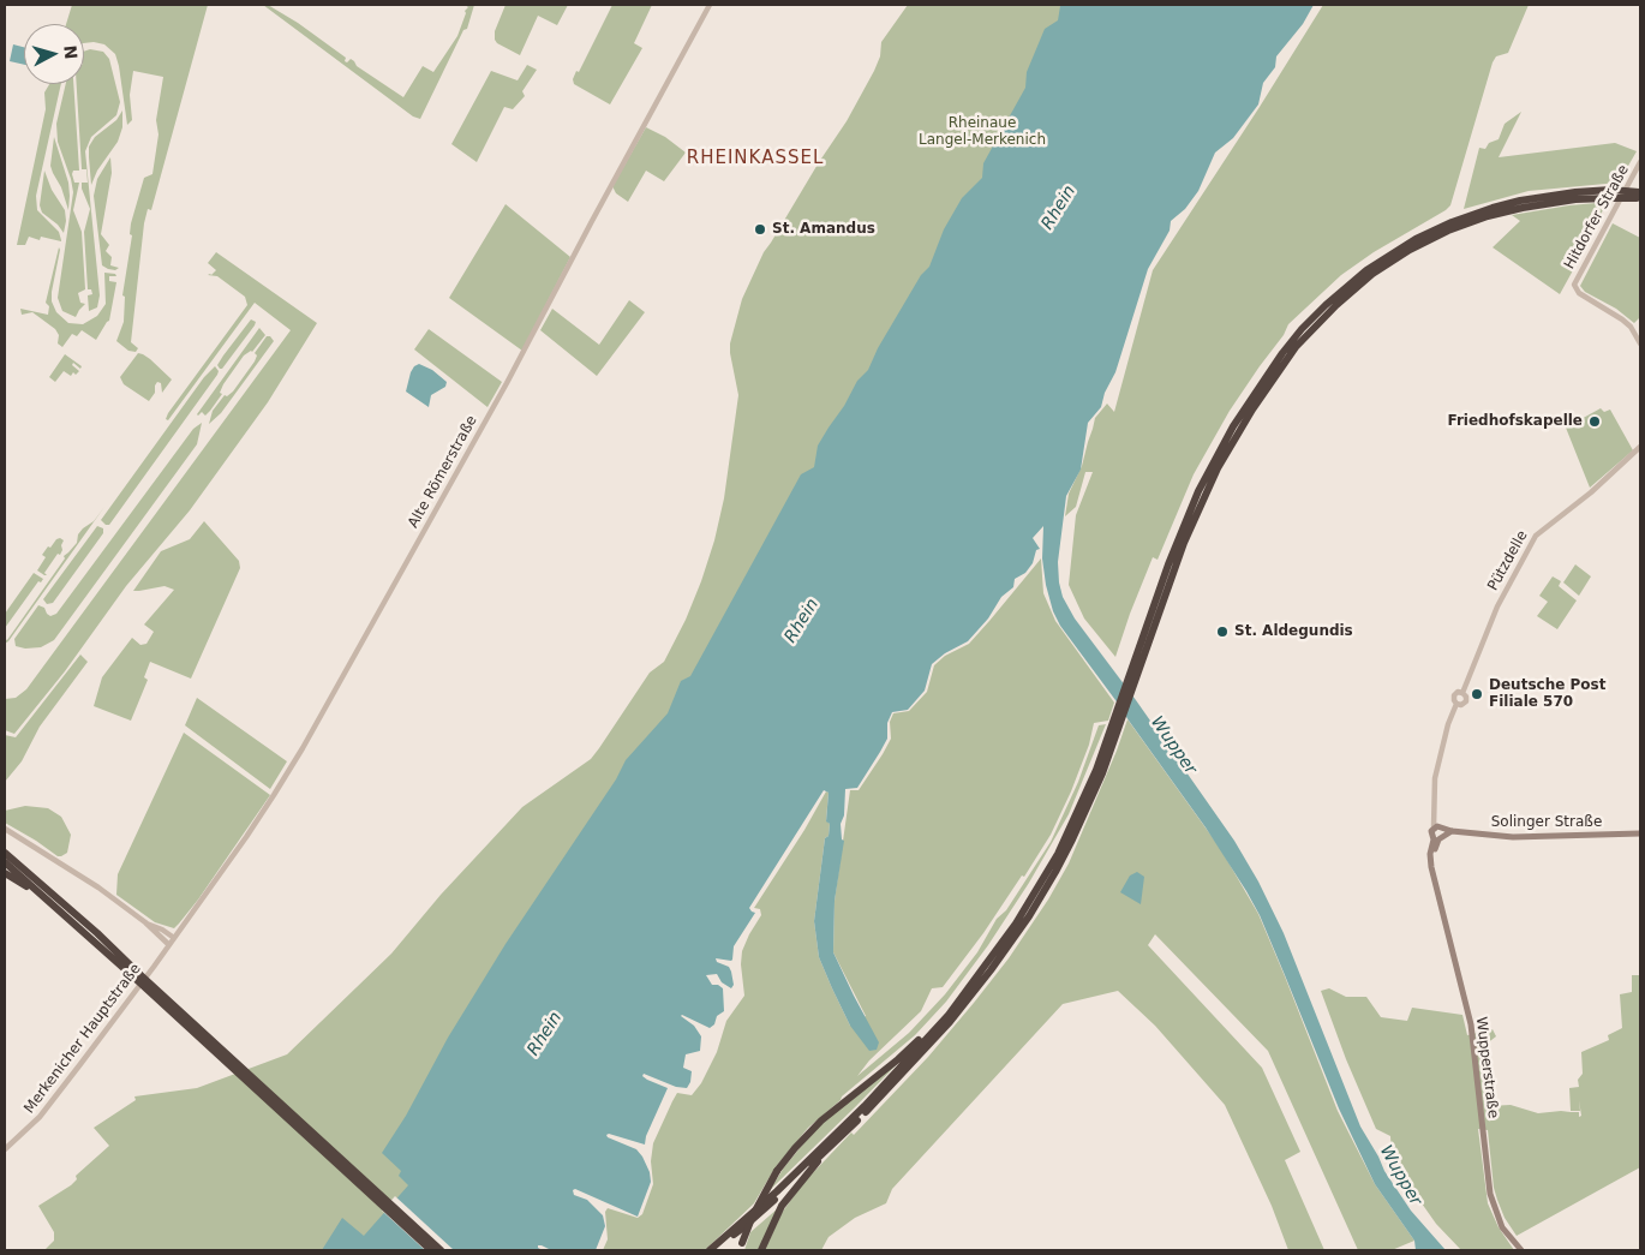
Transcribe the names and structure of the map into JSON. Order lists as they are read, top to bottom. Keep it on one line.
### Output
{"streets":{"main road":["Solinger Straße","Wupperstraße"],"street":["Hitdorfer Straße","Alte Römerstraße","Pützdelle","Merkenicher Hauptstraße"]},"crossings":[["Alte Römerstraße","Merkenicher Hauptstraße"],["Pützdelle","Wupperstraße"],["Solinger Straße","Wupperstraße"]],"districts":["RHEINKASSEL"],"water":["Rhein","Wupper"],"parks":["Rheinaue Langel-Merkenich"],"places":["St. Amandus","Friedhofskapelle","St. Aldegundis","Deutsche Post Filiale 570"],"north":"right"}
